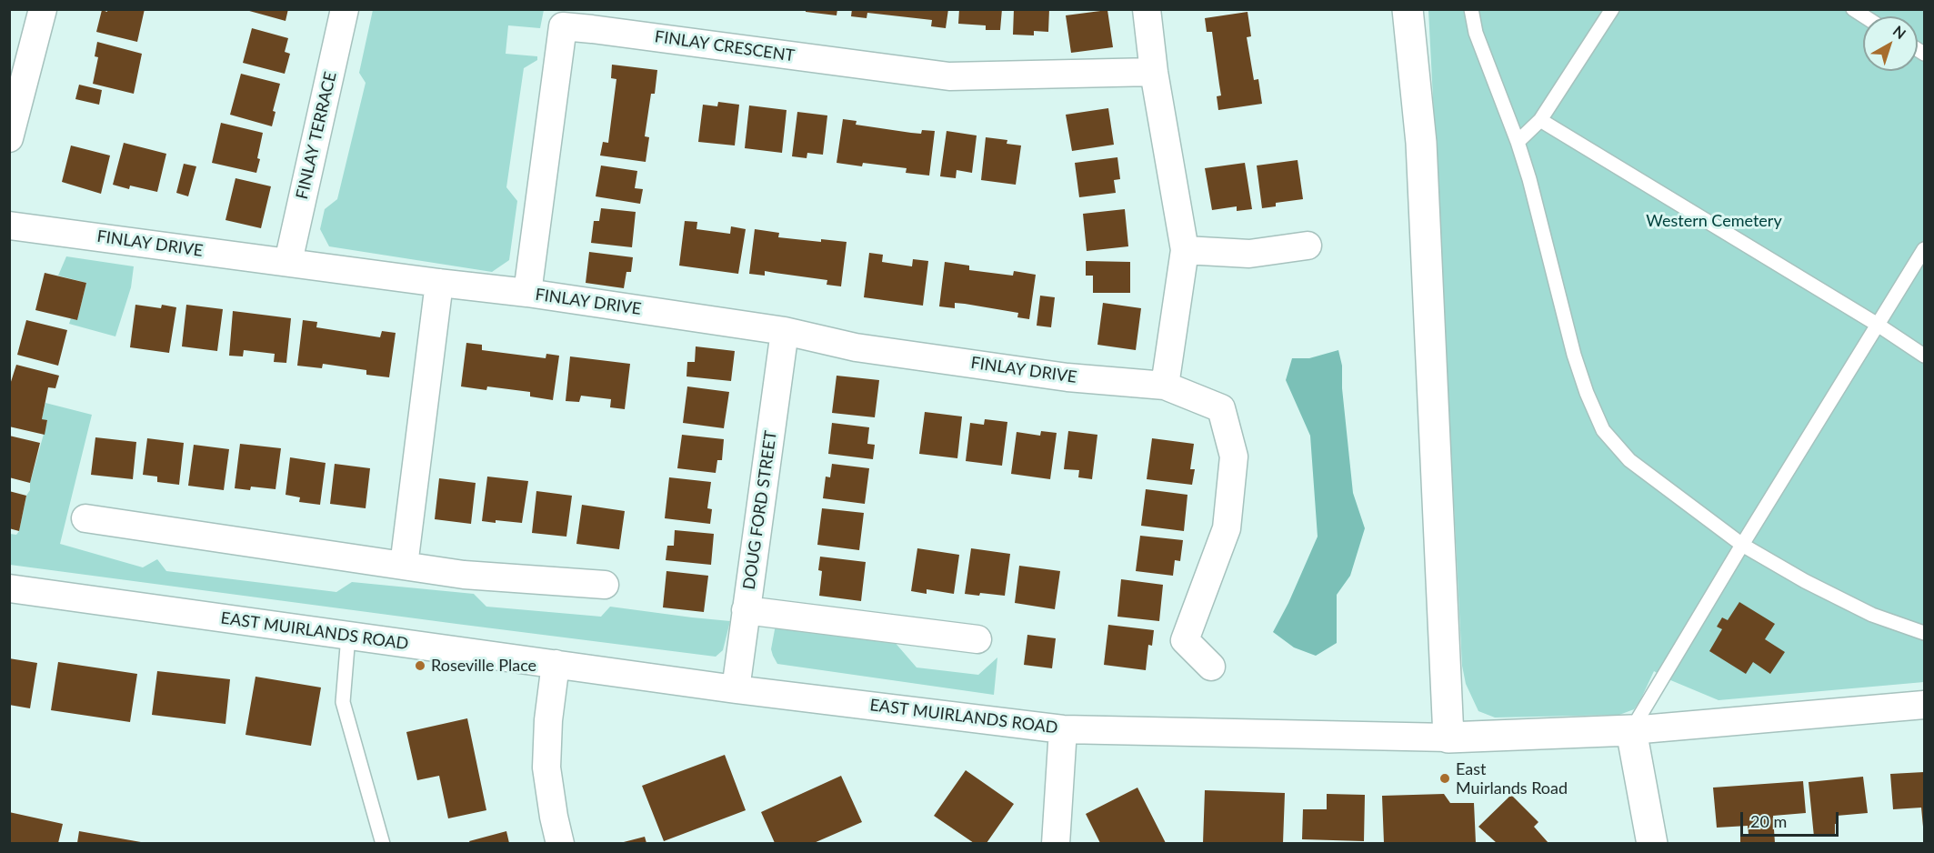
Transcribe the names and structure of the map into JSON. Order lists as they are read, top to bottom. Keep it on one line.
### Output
{"streets":{"street":["FINLAY CRESCENT","FINLAY TERRACE","FINLAY DRIVE","DOUG FORD STREET","EAST MUIRLANDS ROAD"]},"crossings":[["FINLAY CRESCENT","FINLAY DRIVE"],["FINLAY TERRACE","FINLAY DRIVE"],["FINLAY DRIVE","DOUG FORD STREET"],["DOUG FORD STREET","EAST MUIRLANDS ROAD"]],"parks":["Western Cemetery"],"places":["Roseville Place","East Muirlands Road"],"scale_bar":"20 m","north":"top right"}
